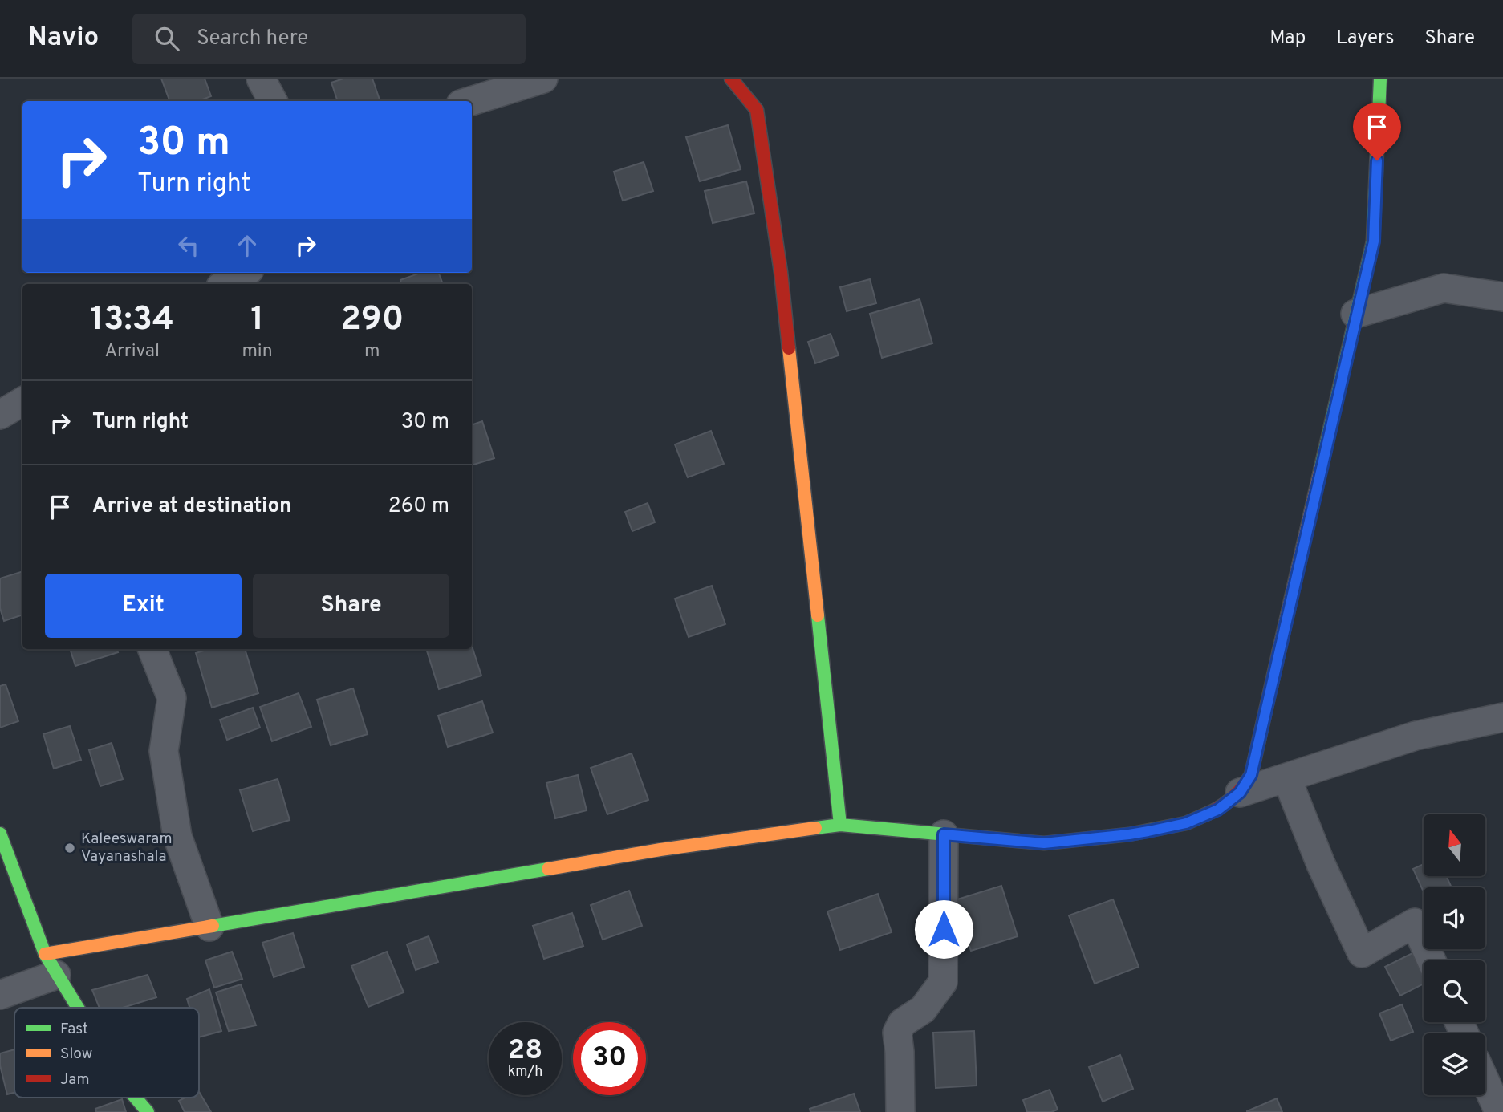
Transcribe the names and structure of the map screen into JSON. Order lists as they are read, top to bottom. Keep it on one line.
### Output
{"places":["Kaleeswaram Vayanashala"],"legend":["Fast","Slow","Jam"],"north":"top","page":{"header":"Navio","search":"Search here","nav":["Map","Layers","Share"],"turn":["30 m","Turn right"],"eta":["13:34","Arrival","1","min","290","m"],"list":[{"name":"Turn right","value":"30 m"},{"name":"Arrive at destination","value":"260 m"}],"buttons":["Exit","Share"],"speed":"28 km/h","limit":"30"}}
